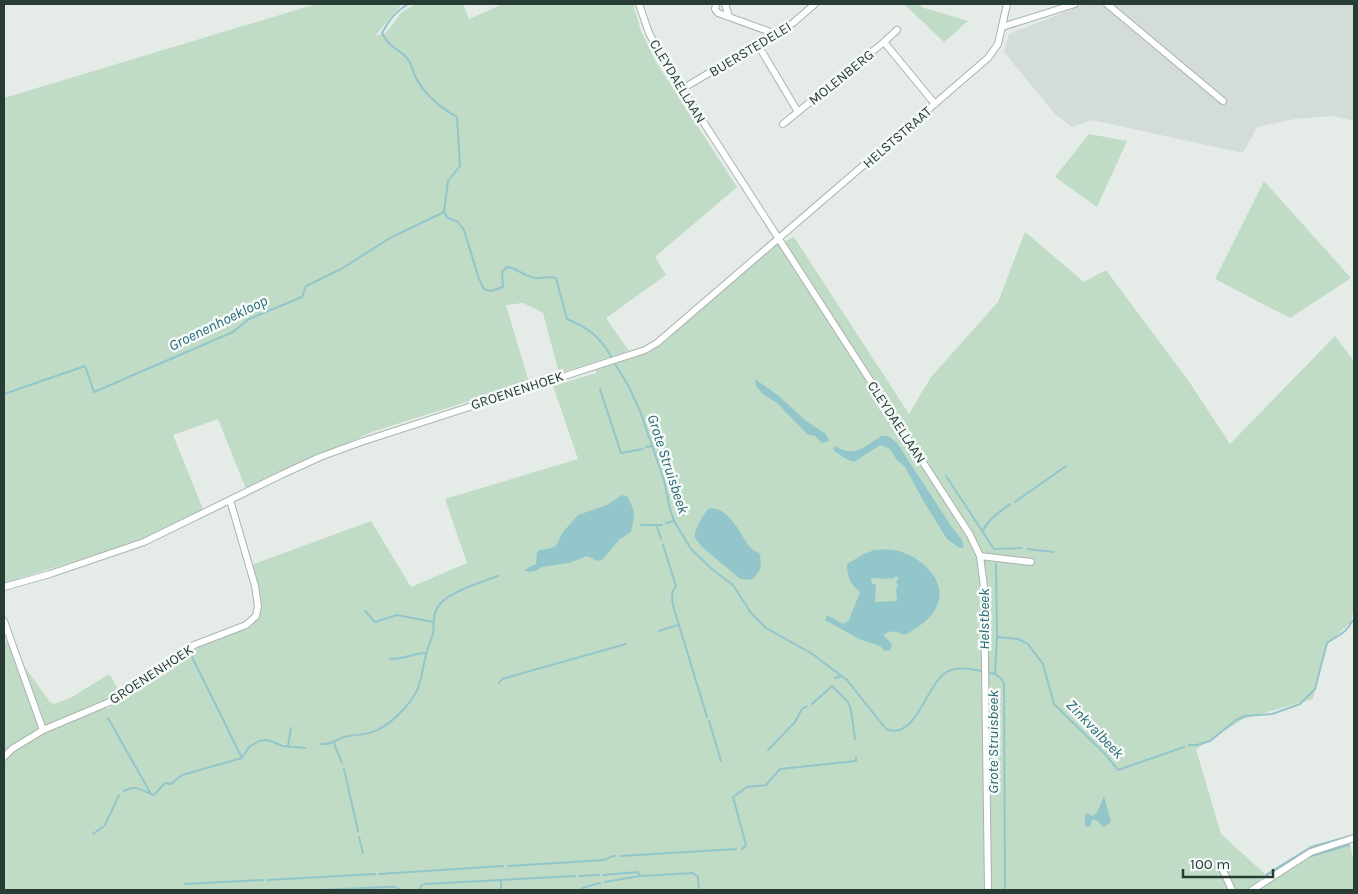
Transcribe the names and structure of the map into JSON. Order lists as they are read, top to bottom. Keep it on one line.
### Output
{"streets":{"street":["BUERSTEDELEI","MOLENBERG","CLEYDAELLAAN","HELSTSTRAAT","GROENENHOEK"]},"crossings":[["BUERSTEDELEI","MOLENBERG"],["BUERSTEDELEI","CLEYDAELLAAN"],["MOLENBERG","HELSTSTRAAT"],["CLEYDAELLAAN","HELSTSTRAAT"],["CLEYDAELLAAN","GROENENHOEK"],["HELSTSTRAAT","GROENENHOEK"]],"water":["Groenenhoekloop","Grote Struisbeek","Helstbeek","Zinkvalbeek"],"scale_bar":"100 m"}
